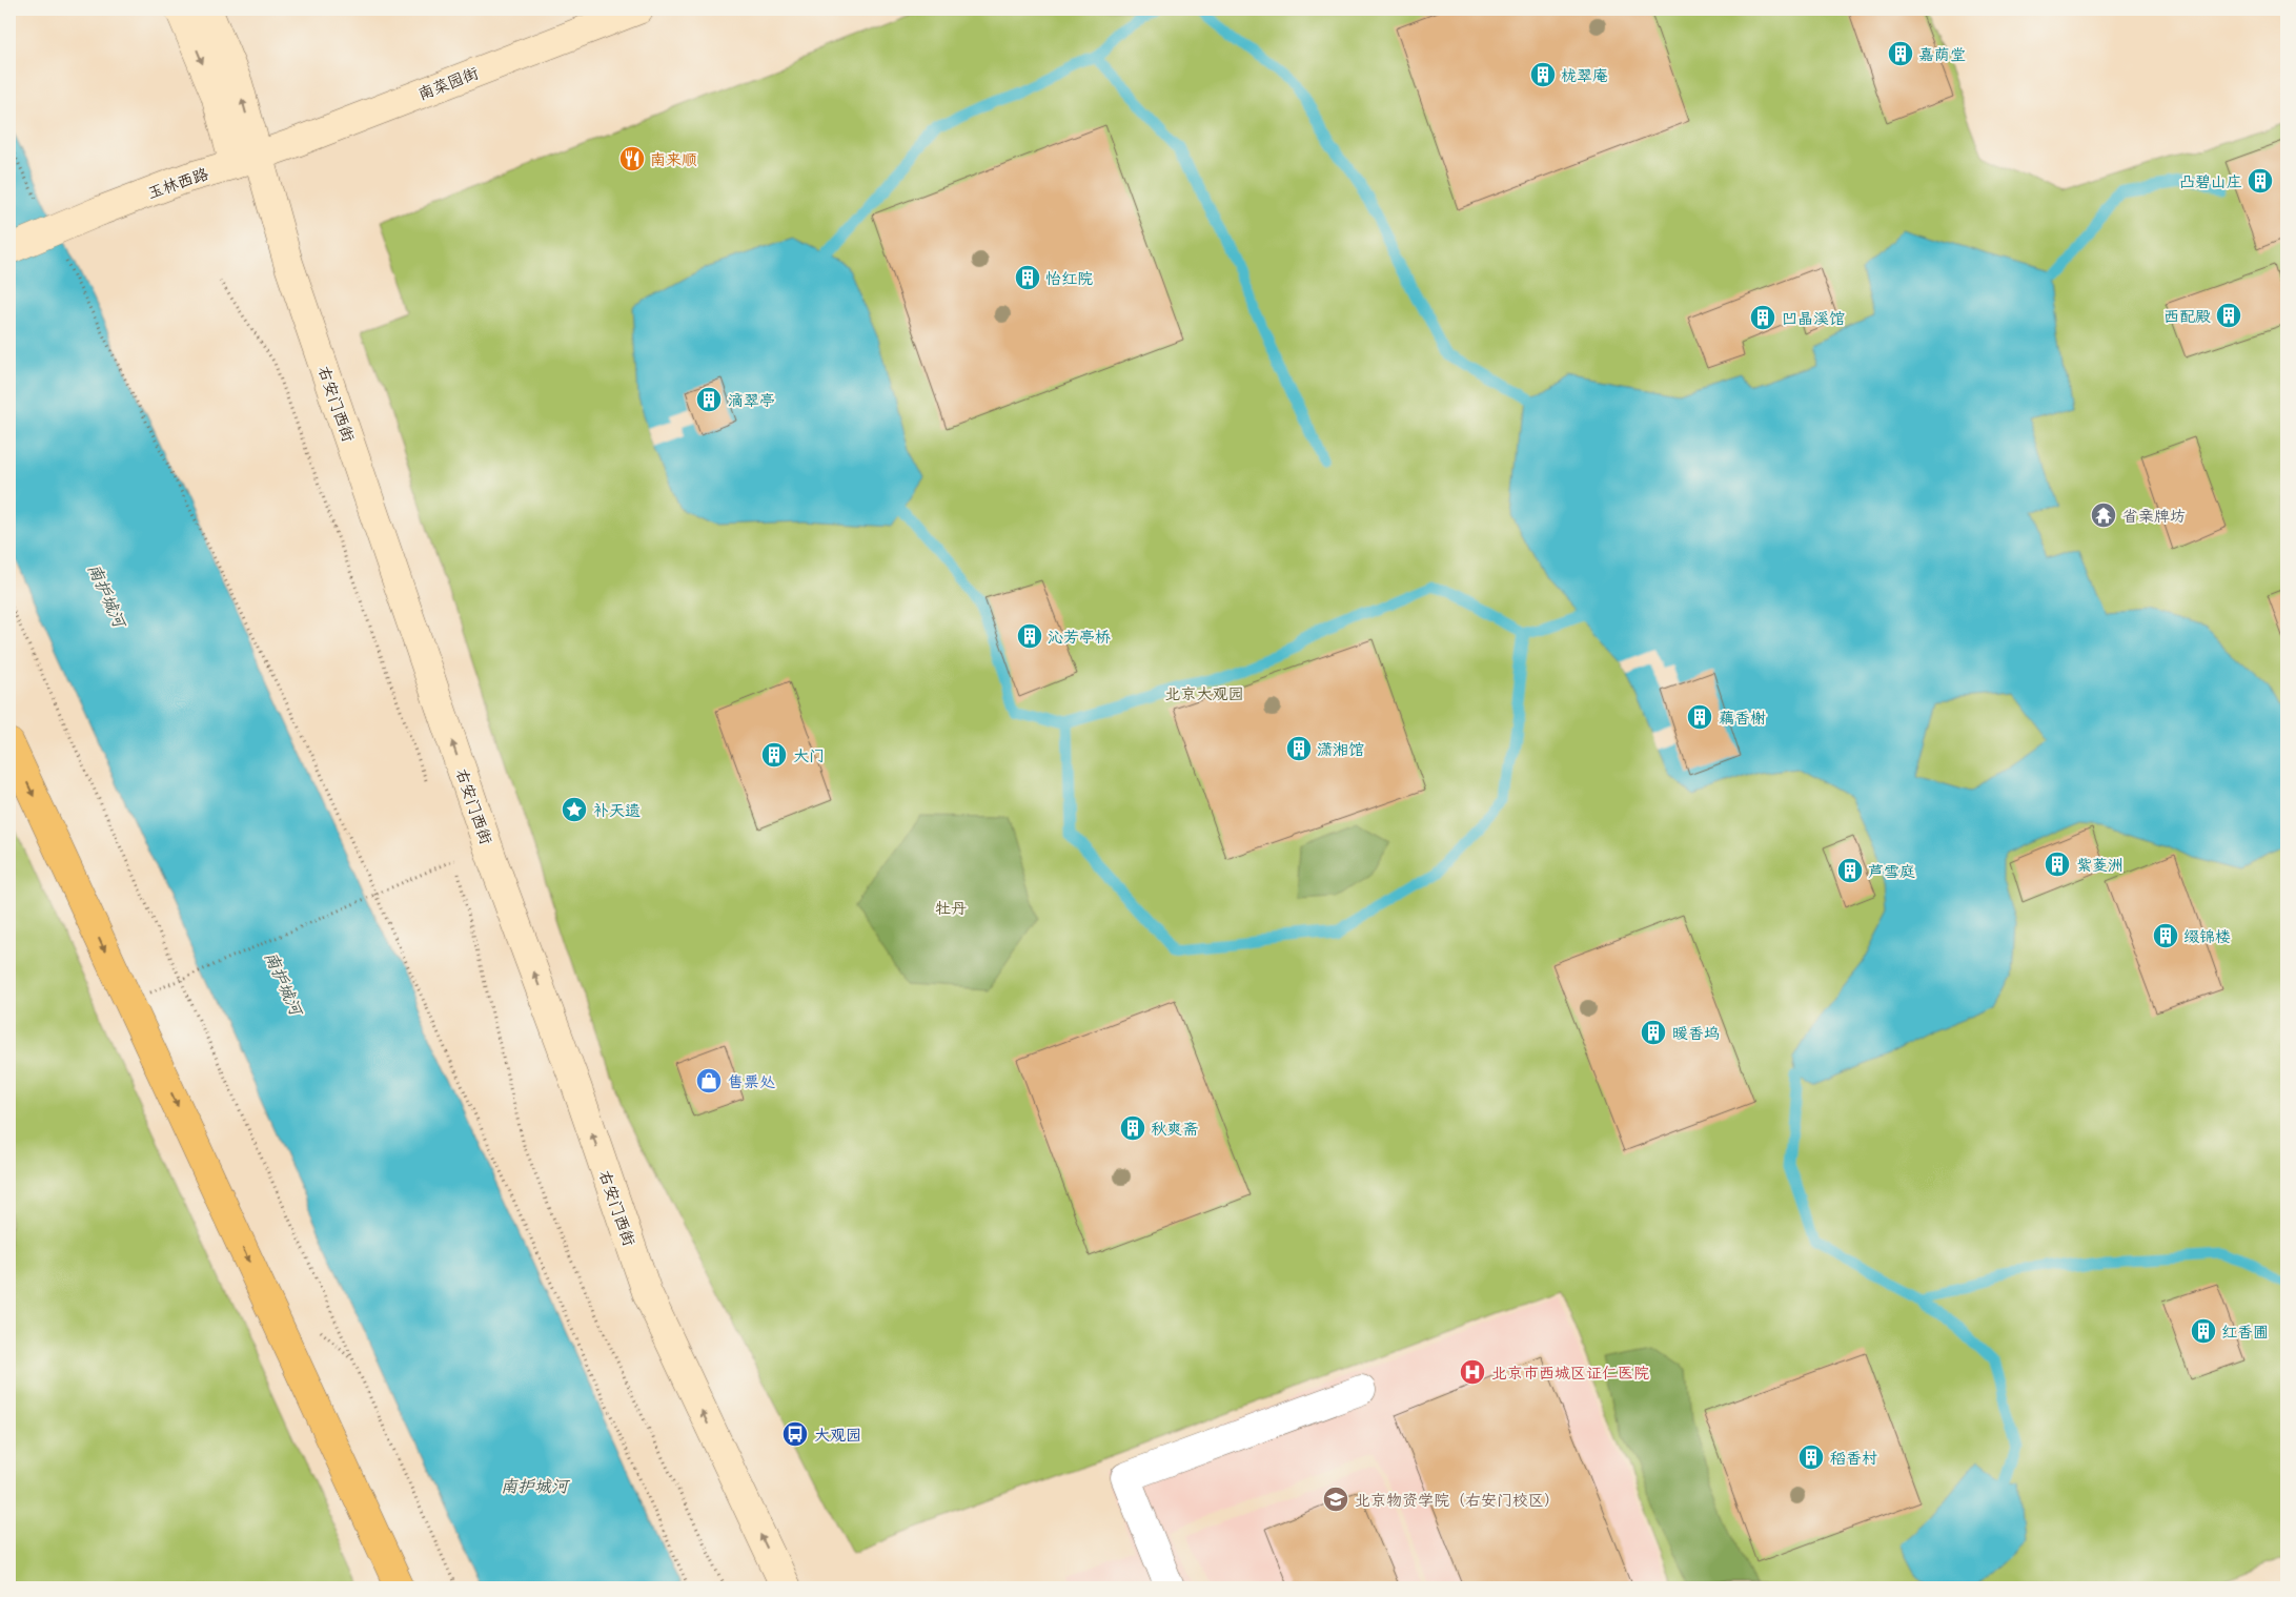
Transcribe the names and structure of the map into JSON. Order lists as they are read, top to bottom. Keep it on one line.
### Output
{"streets":{"street":["南菜园街","玉林西路","右安门西街"]},"crossings":[["南菜园街","玉林西路"],["南菜园街","右安门西街"],["玉林西路","右安门西街"]],"one_way":["右安门西街"],"water":["南护城河"],"parks":["北京大观园","牡丹"],"places":{"building":["嘉荫堂","栊翠庵","凸碧山庄","怡红院","西配殿","凹晶溪馆","滴翠亭","沁芳亭桥","藕香榭","潇湘馆","大门","紫菱洲","芦雪庭","缀锦楼","暖香坞","秋爽斋","红香圃","稻香村"],"restaurant":["南来顺"],"temple":["省亲牌坊"],"place":["补天遗"],"shop":["售票处"],"hospital":["北京市西城区证仁医院"],"bus stop":["大观园"],"school or university":["北京物资学院（右安门校区）"]}}
